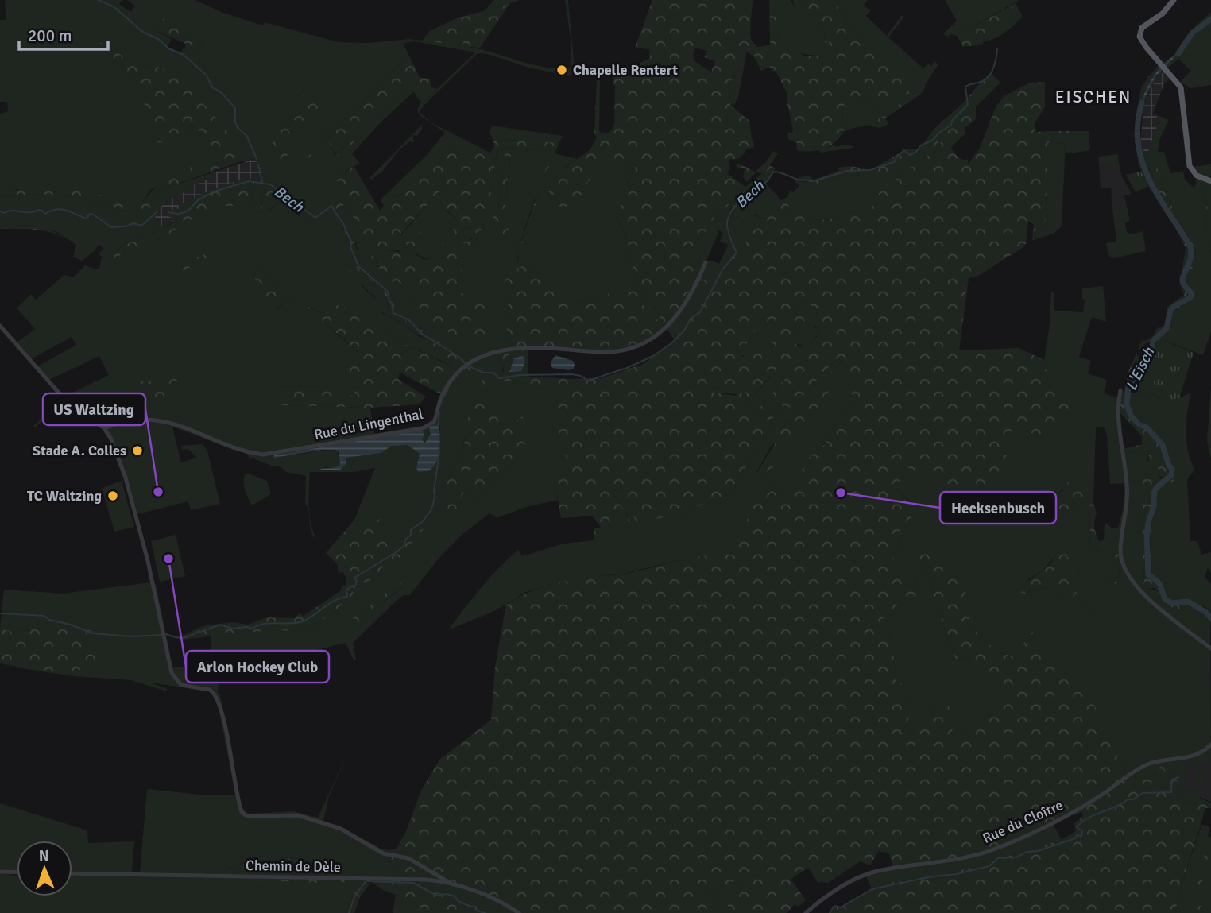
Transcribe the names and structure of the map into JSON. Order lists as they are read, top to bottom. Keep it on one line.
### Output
{"streets":{"street":["Rue du Lingenthal","Rue du Cloître","Chemin de Dèle"]},"districts":["EISCHEN"],"water":["Bech","L'Eisch"],"places":["Chapelle Rentert","Stade A. Colles","US Waltzing","Hecksenbusch","TC Waltzing","Arlon Hockey Club"],"scale_bar":"200 m","north":"top"}
